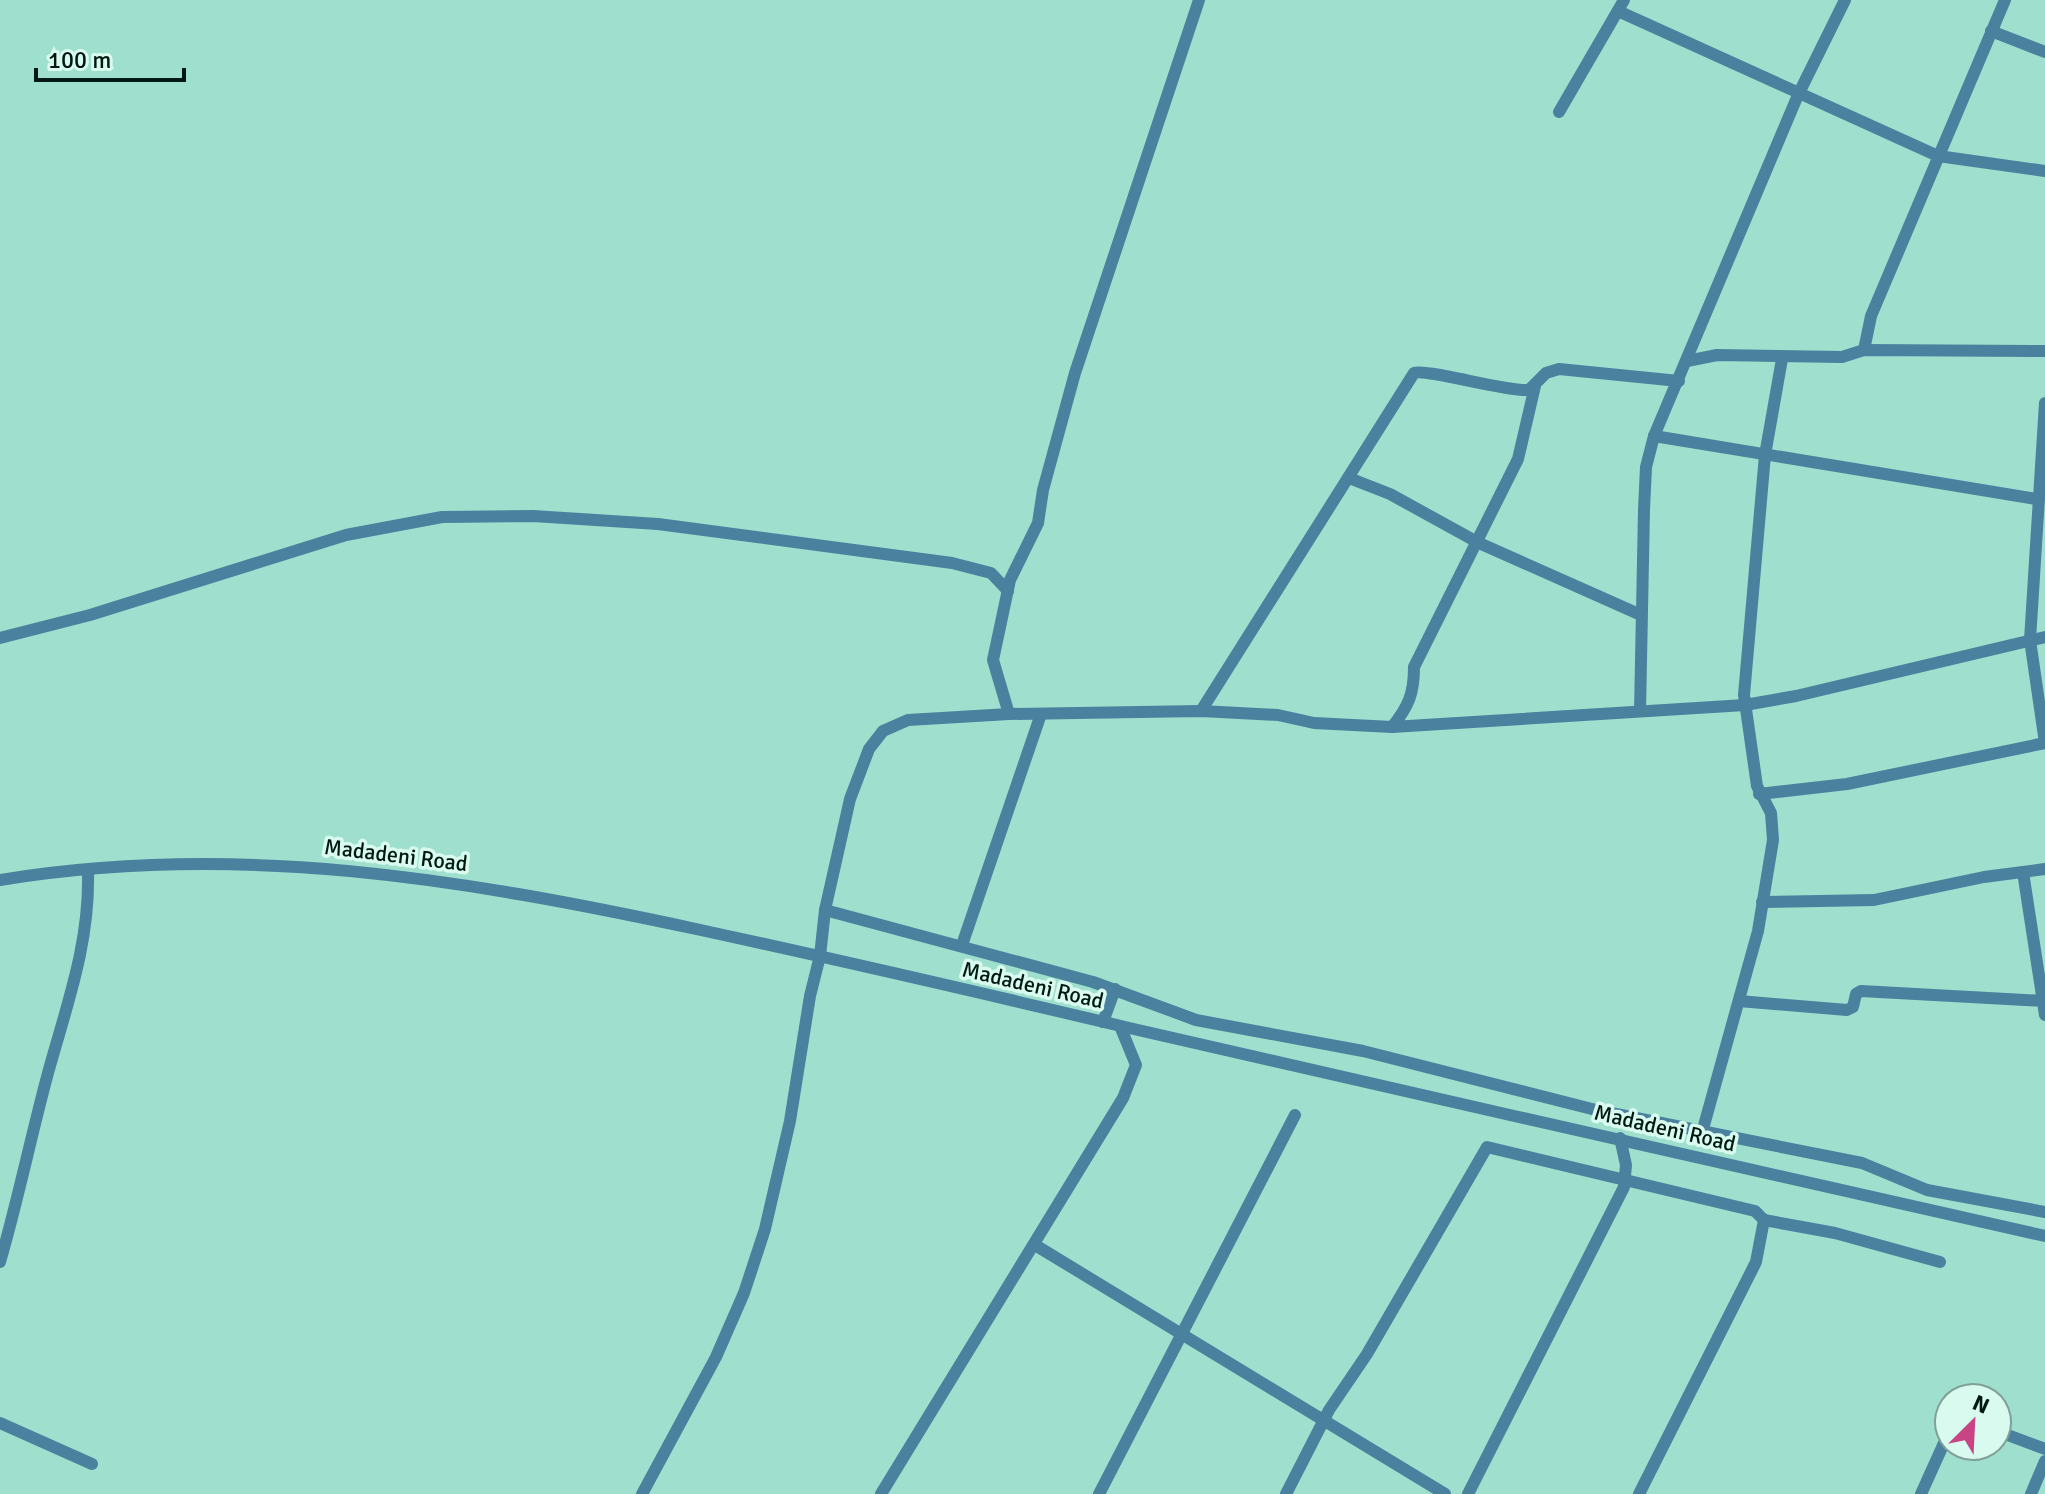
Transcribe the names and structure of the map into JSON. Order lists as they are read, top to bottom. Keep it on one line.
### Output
{"streets":{"street":["Madadeni Road"]},"scale_bar":"100 m","north":"top right"}
